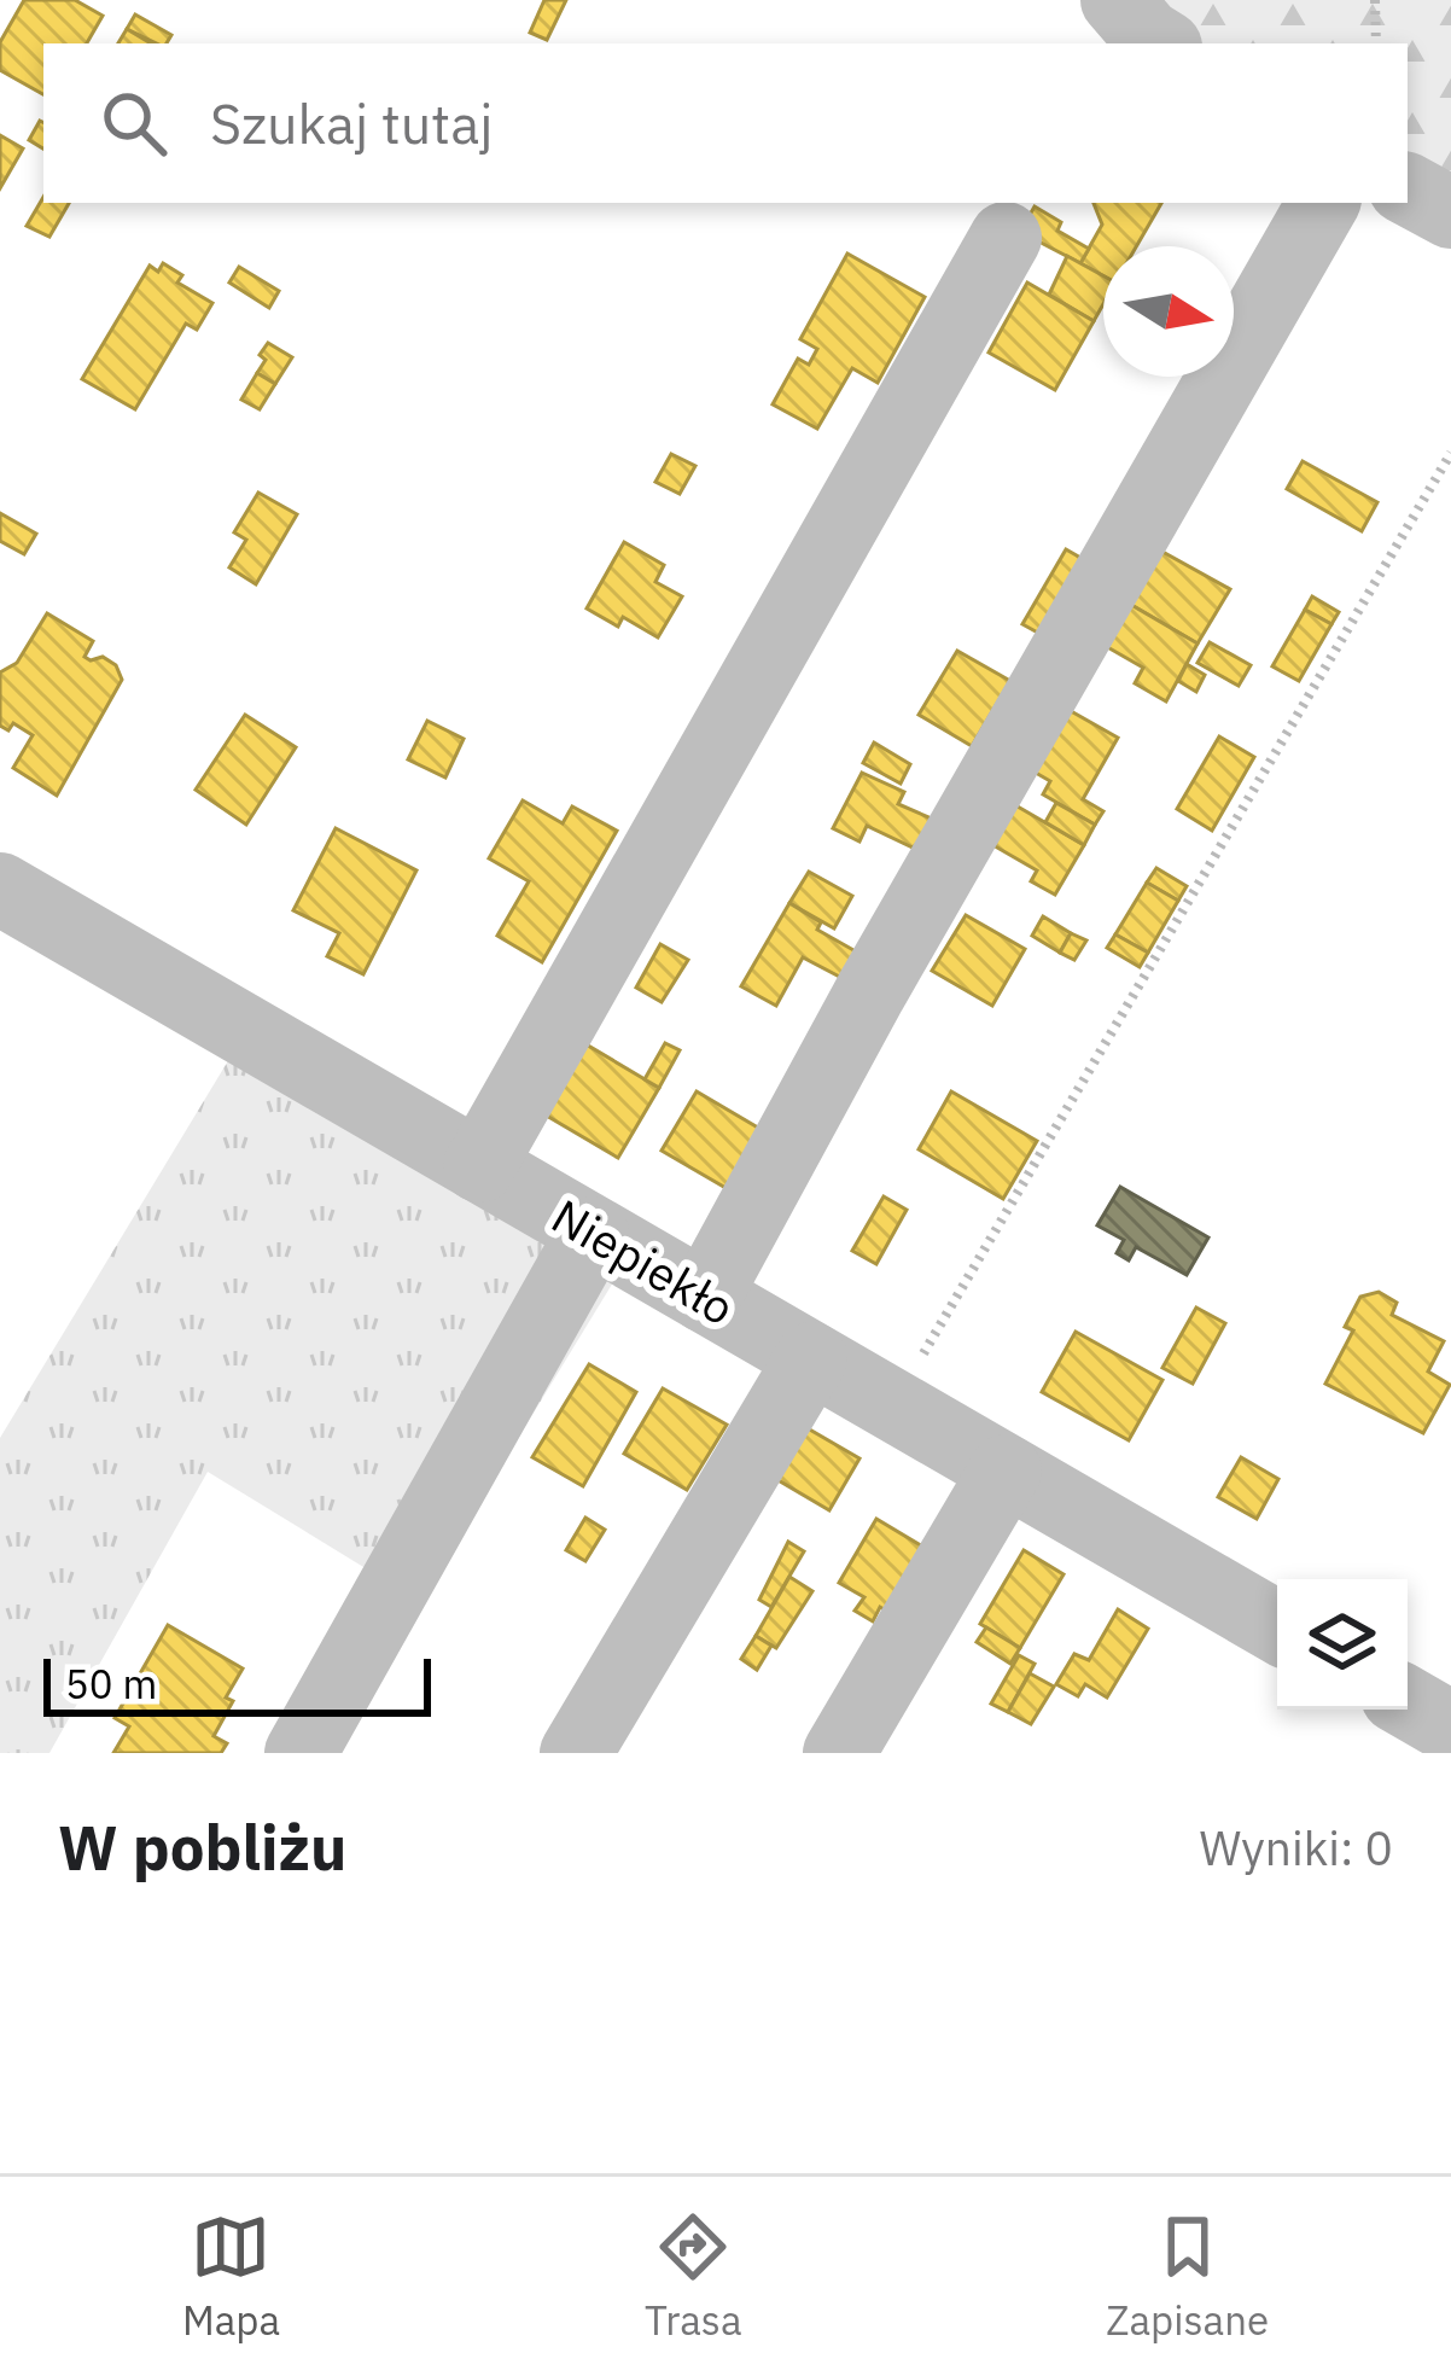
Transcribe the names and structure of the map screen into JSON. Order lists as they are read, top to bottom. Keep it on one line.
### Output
{"streets":{"street":["Niepiekło"]},"scale_bar":"50 m","north":"right","page":{"search":"Szukaj tutaj","scale":"50 m","heading":["W pobliżu","Wyniki: 0"],"nav":["Mapa","Trasa","Zapisane"]}}
